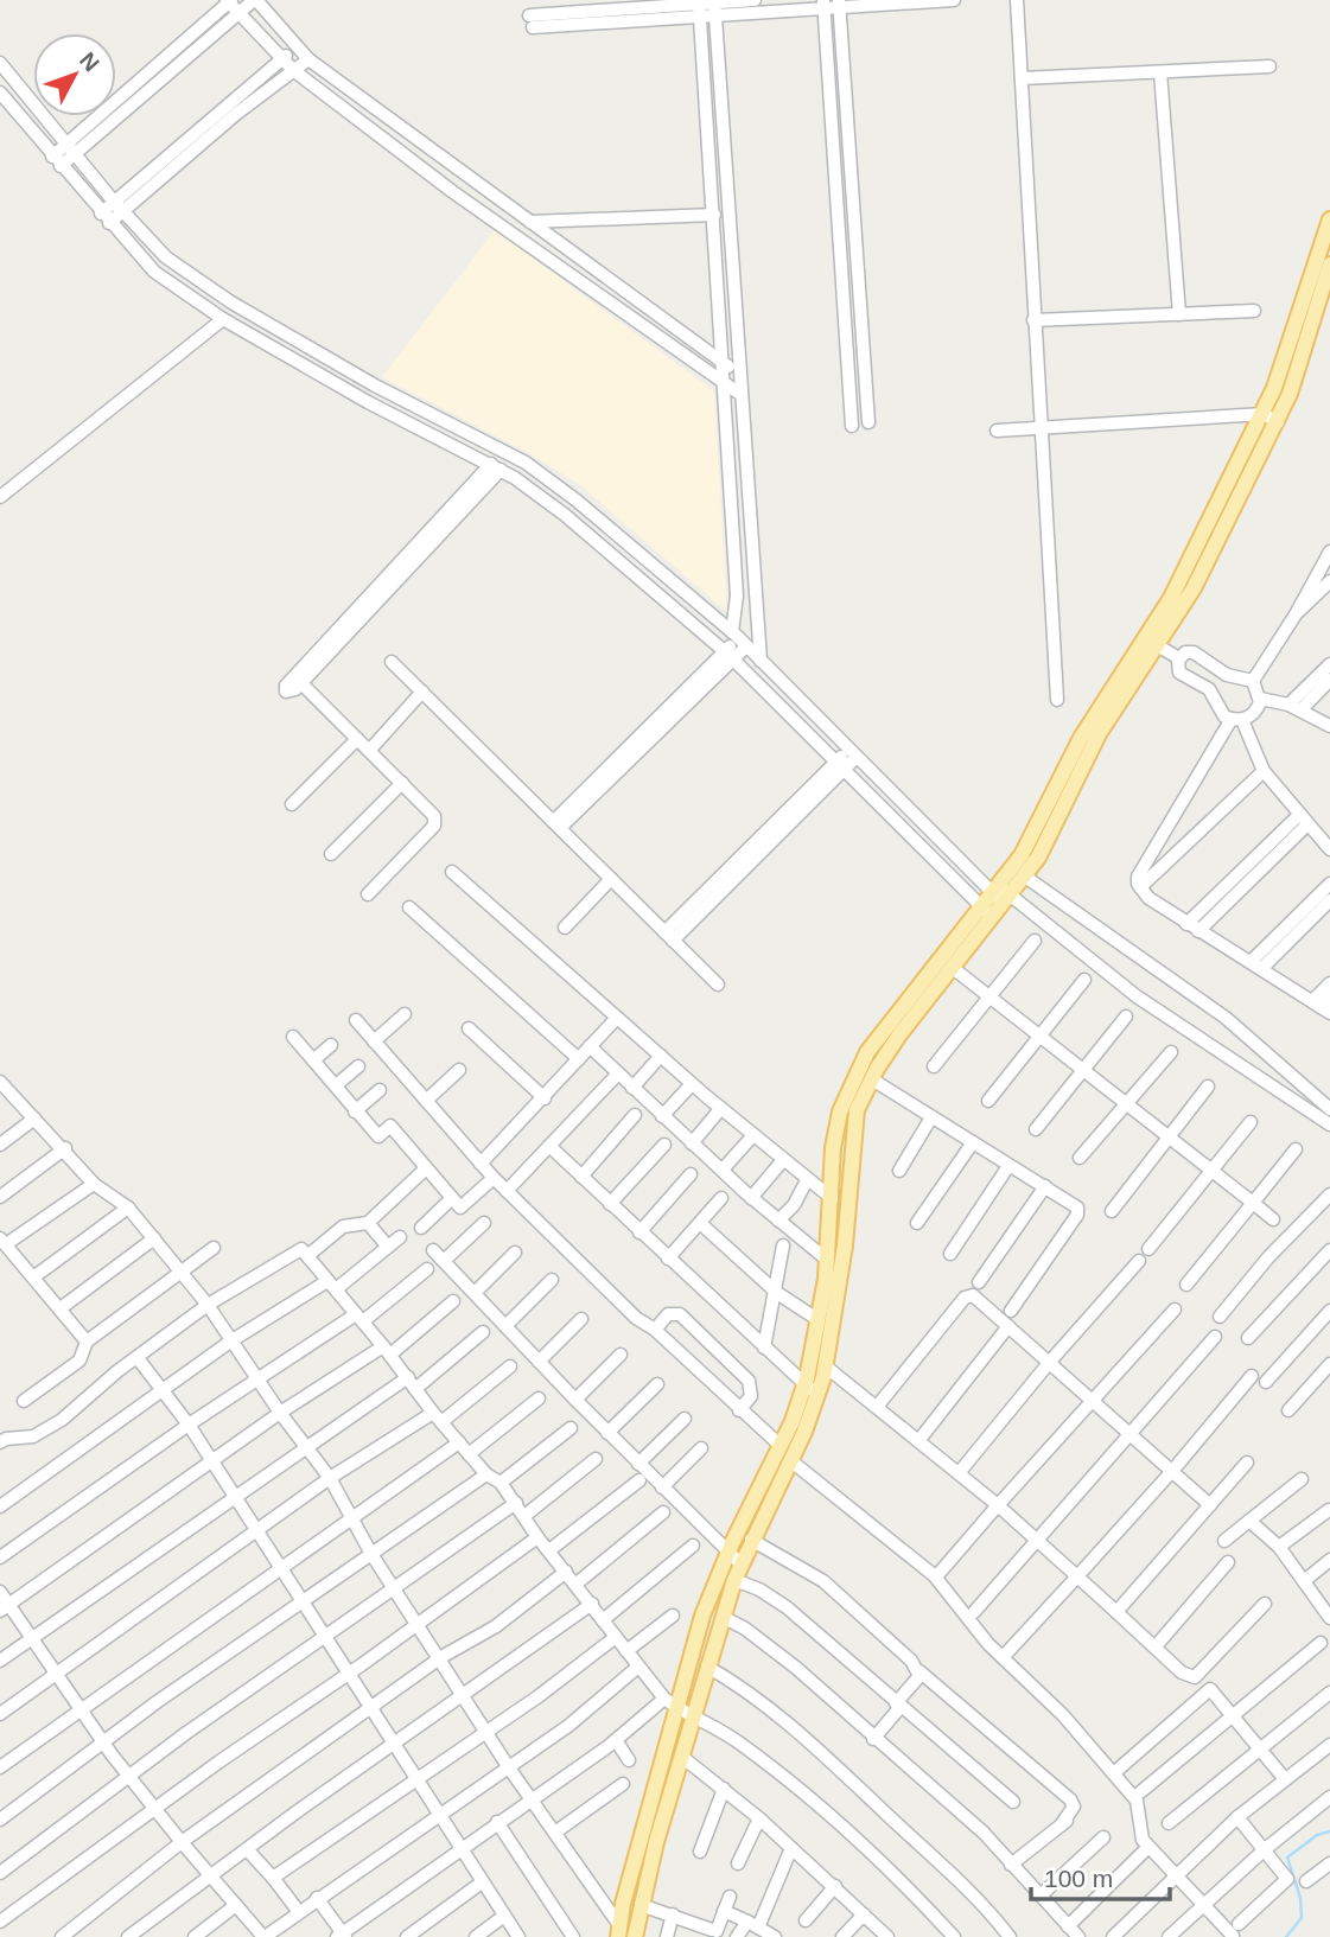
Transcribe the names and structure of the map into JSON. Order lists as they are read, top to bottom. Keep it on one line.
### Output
{"scale_bar":"100 m","north":"top right"}
